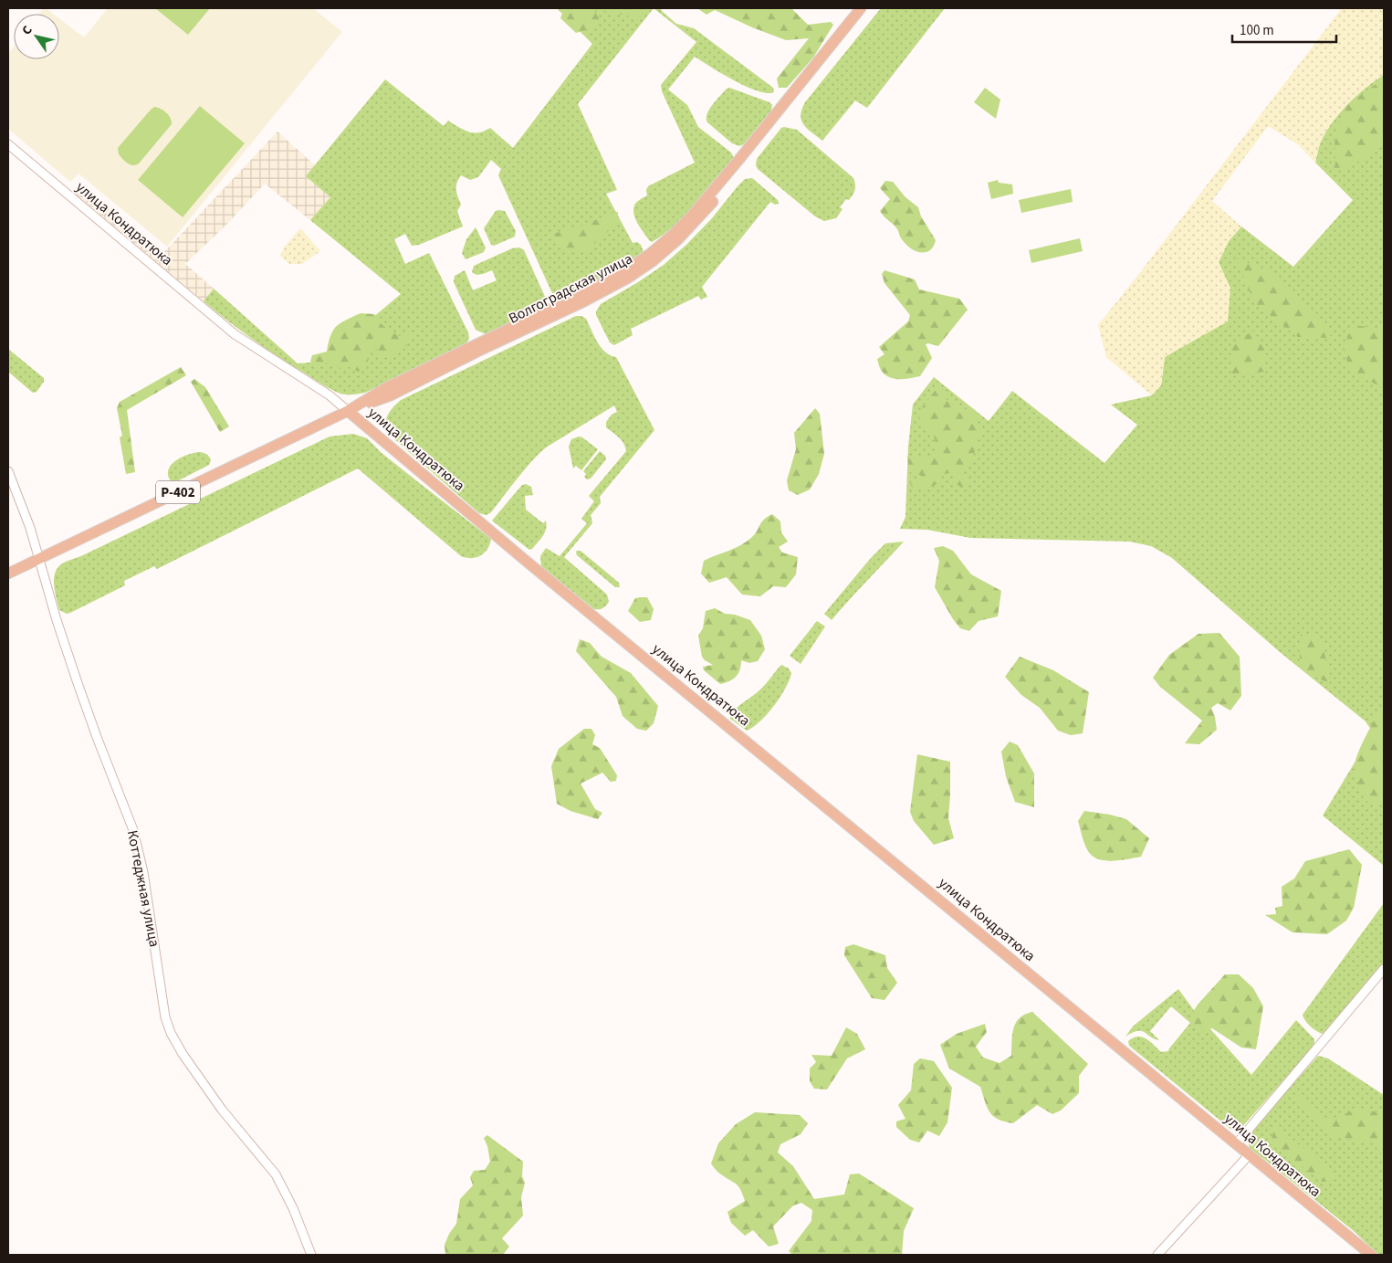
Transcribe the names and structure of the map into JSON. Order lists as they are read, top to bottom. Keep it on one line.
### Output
{"streets":{"main road":["улица Кондратюка","Волгоградская улица","Р-402"],"street":["Коттеджная улица"]},"crossings":[["улица Кондратюка","Волгоградская улица"],["Волгоградская улица","Коттеджная улица"]],"scale_bar":"100 m","north":"top left"}
